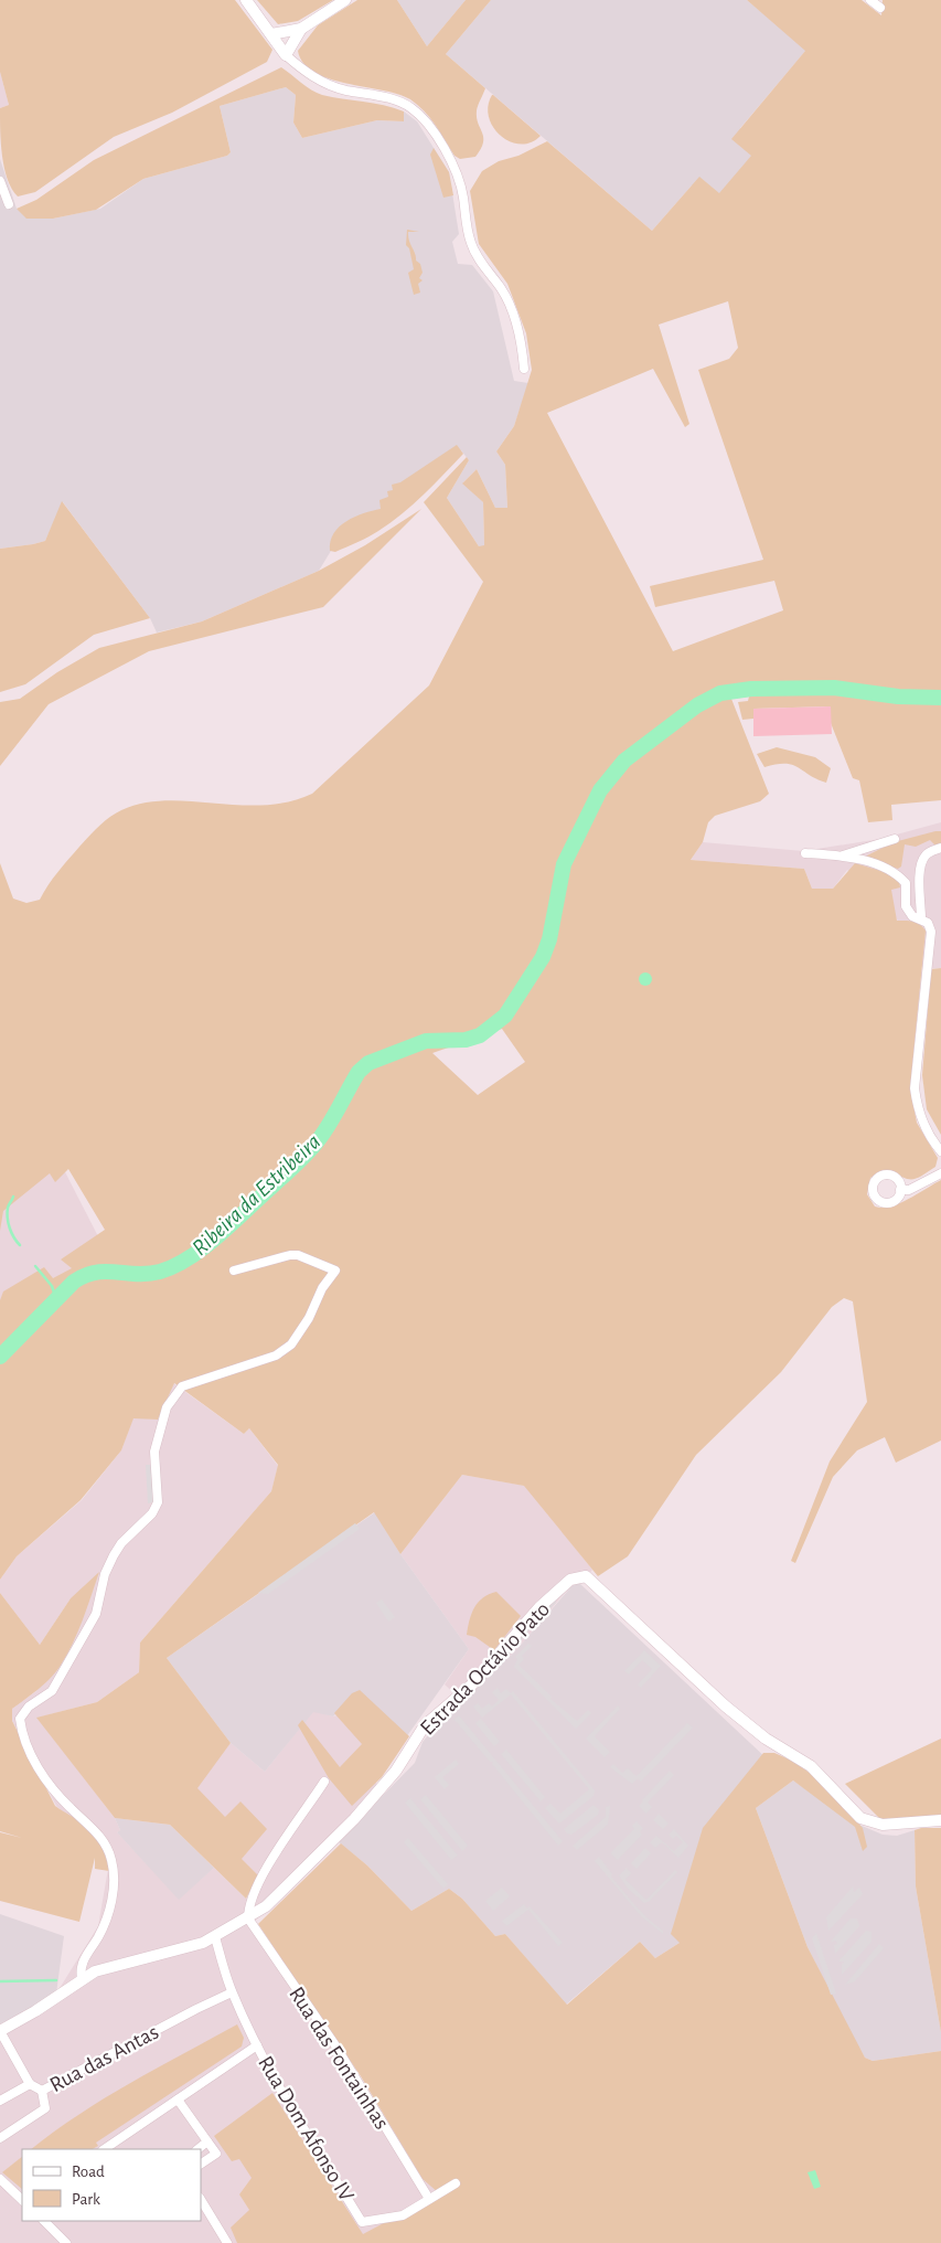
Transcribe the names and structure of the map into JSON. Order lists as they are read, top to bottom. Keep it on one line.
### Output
{"streets":{"street":["Estrada Octávio Pato","Rua das Antas","Rua das Fontainhas","Rua Dom Afonso IV"]},"crossings":[["Estrada Octávio Pato","Rua das Fontainhas"],["Estrada Octávio Pato","Rua Dom Afonso IV"],["Rua das Antas","Rua Dom Afonso IV"],["Rua das Fontainhas","Rua Dom Afonso IV"]],"water":["Ribeira da Estribeira"],"legend":["Road","Park"]}
